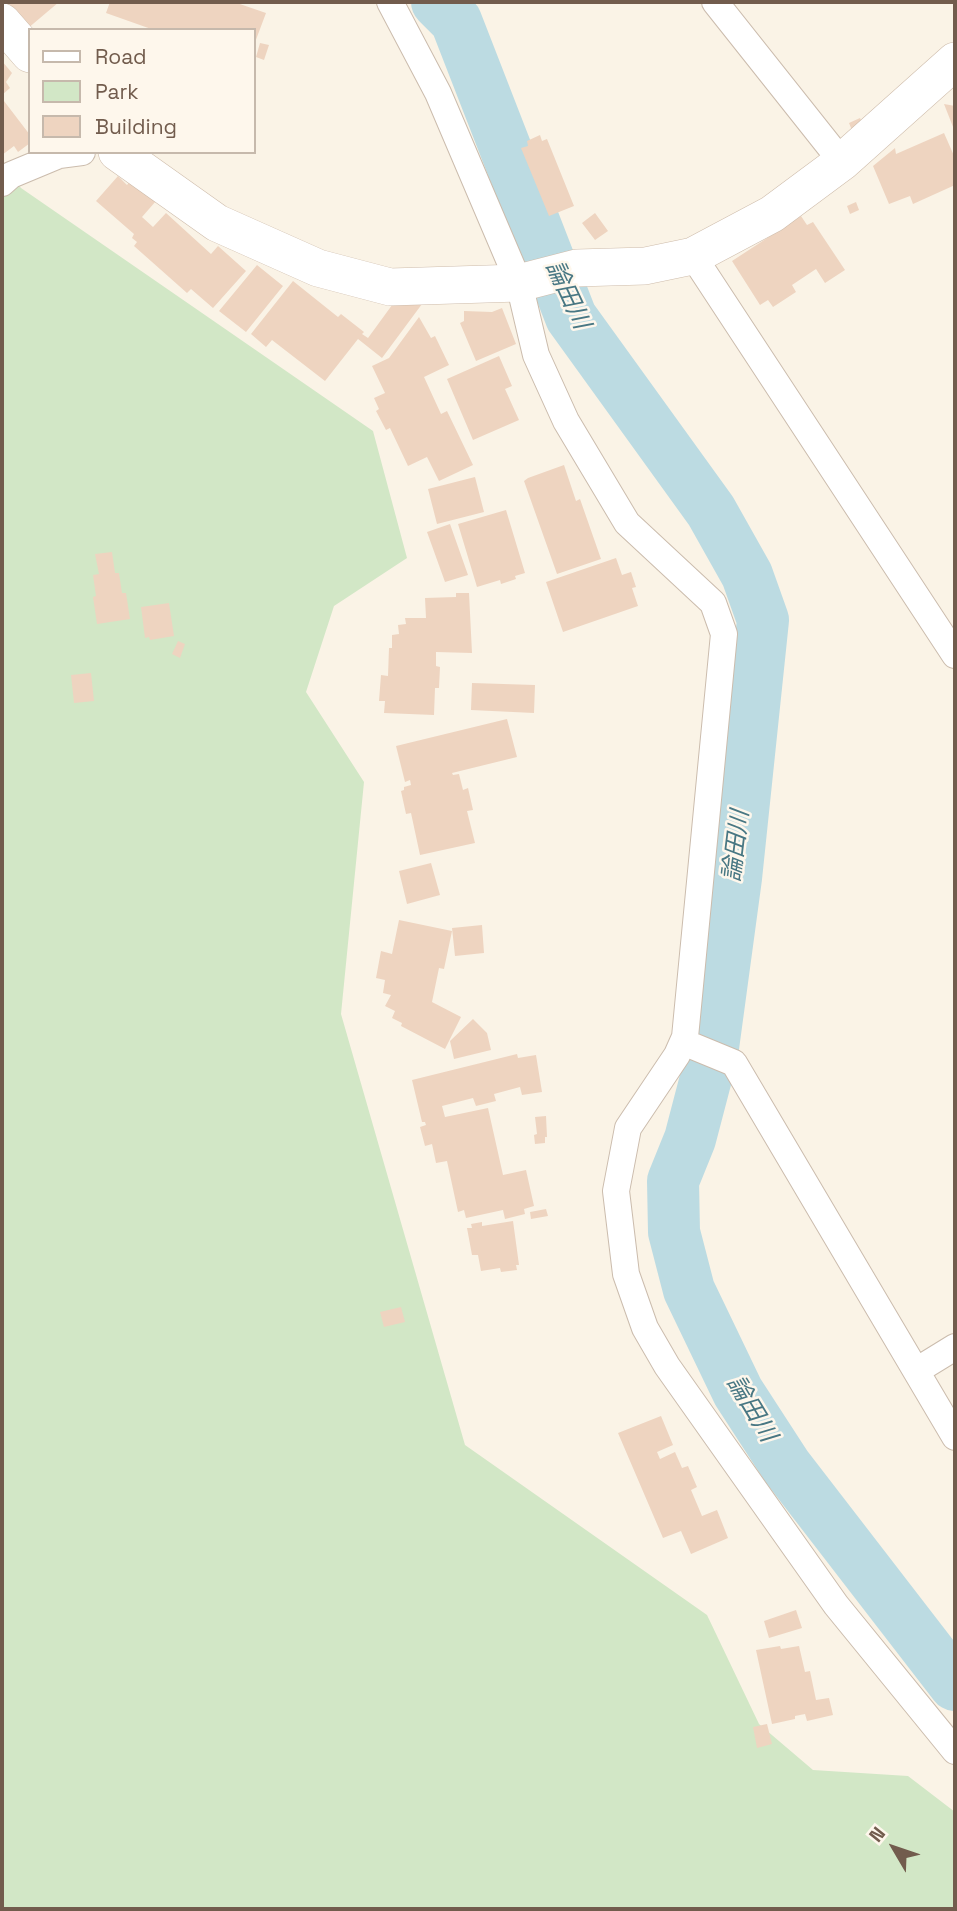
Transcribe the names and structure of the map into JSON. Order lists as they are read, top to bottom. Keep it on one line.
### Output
{"water":["論田川"],"legend":["Road","Park","Building"],"north":"top left"}
